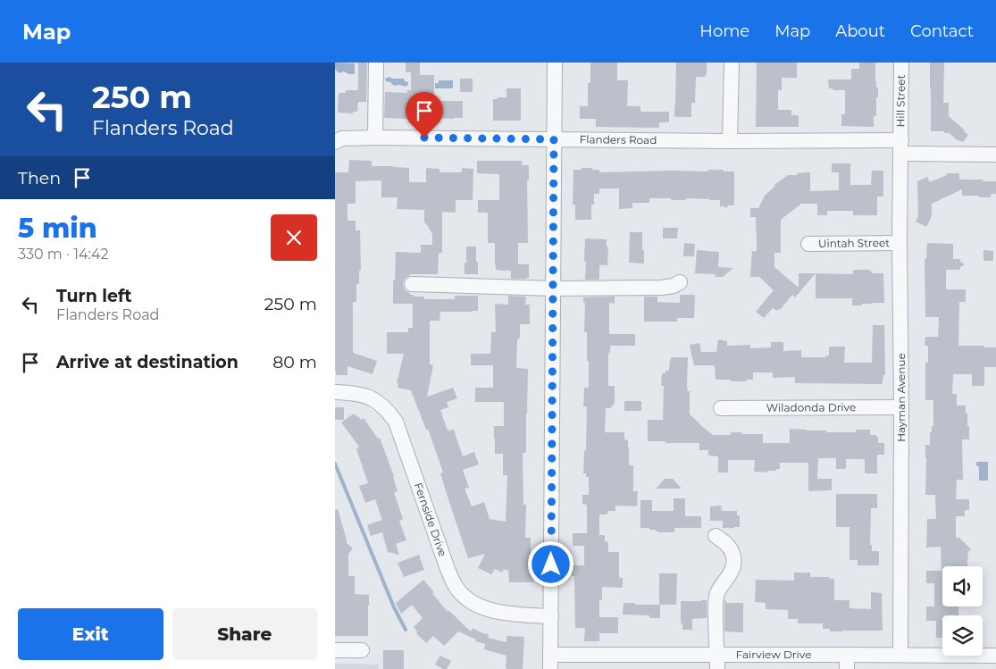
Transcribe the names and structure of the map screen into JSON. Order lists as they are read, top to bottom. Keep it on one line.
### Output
{"streets":{"street":["Hill Street","Flanders Road","Uintah Street","Hayman Avenue","Wiladonda Drive","Fernside Drive","Fairview Drive"]},"crossings":[["Hill Street","Flanders Road"],["Hill Street","Hayman Avenue"],["Flanders Road","Hayman Avenue"],["Uintah Street","Hayman Avenue"],["Hayman Avenue","Wiladonda Drive"],["Hayman Avenue","Fairview Drive"]],"page":{"header":"Map","nav":["Home","Map","About","Contact"],"turn":["250 m","Flanders Road"],"then":"Then","heading":["5 min","330 m · 14:42"],"list":[{"name":"Turn left","note":"Flanders Road","value":"250 m"},{"name":"Arrive at destination","value":"80 m"}],"buttons":["Exit","Share"]}}
